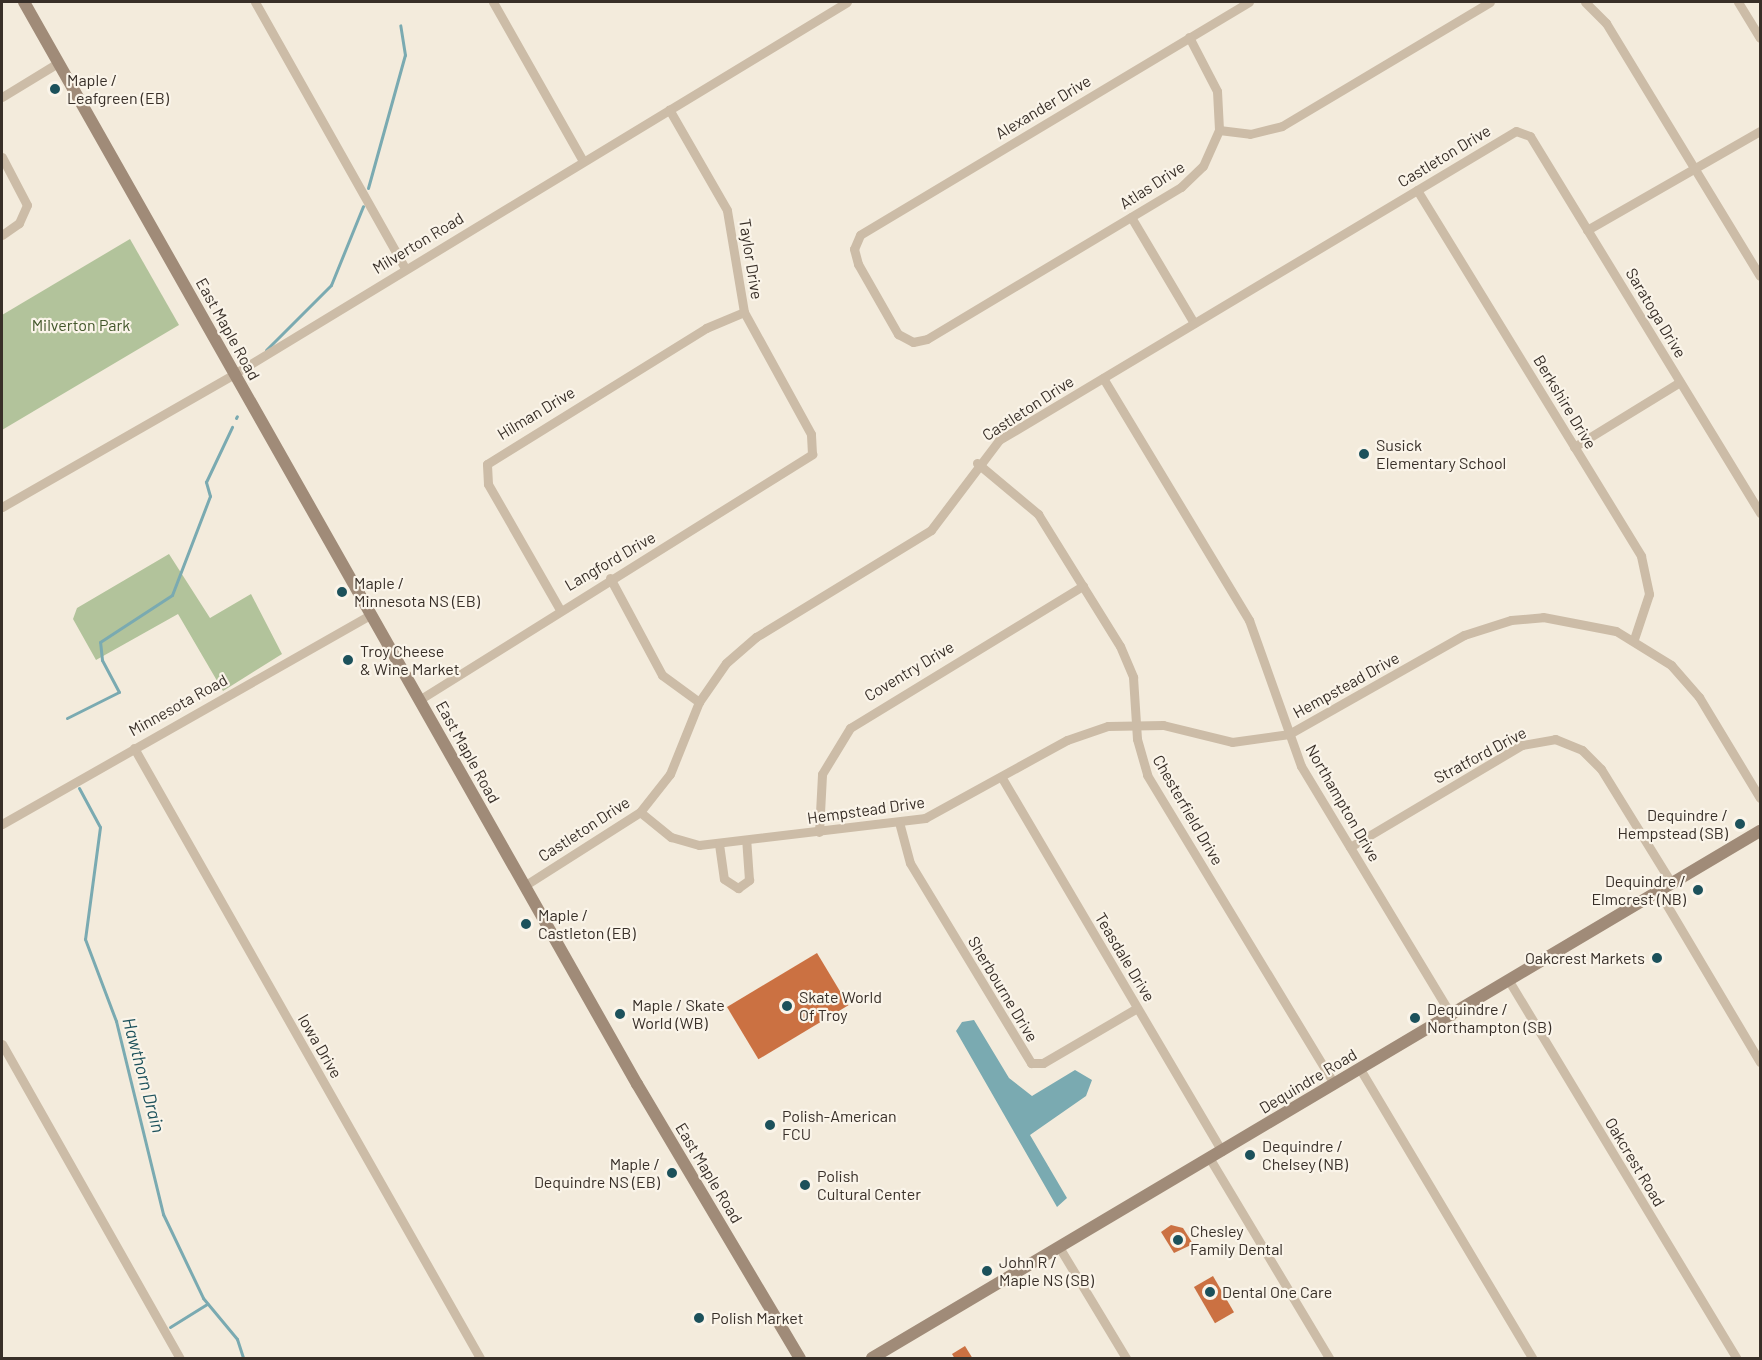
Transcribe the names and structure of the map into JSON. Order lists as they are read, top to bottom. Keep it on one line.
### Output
{"streets":{"main road":["East Maple Road","Dequindre Road"],"street":["Alexander Drive","Castleton Drive","Atlas Drive","Milverton Road","Taylor Drive","Saratoga Drive","Berkshire Drive","Hilman Drive","Langford Drive","Coventry Drive","Hempstead Drive","Minnesota Road","Stratford Drive","Northampton Drive","Chesterfield Drive","Teasdale Drive","Sherbourne Drive","Iowa Drive","Oakcrest Road"]},"crossings":[["Alexander Drive","Atlas Drive"],["Castleton Drive","Saratoga Drive"],["Castleton Drive","East Maple Road"],["Castleton Drive","Berkshire Drive"],["Castleton Drive","Hempstead Drive"],["Castleton Drive","Northampton Drive"],["Castleton Drive","Chesterfield Drive"],["Milverton Road","Taylor Drive"],["Milverton Road","East Maple Road"],["Taylor Drive","Hilman Drive"],["Taylor Drive","Langford Drive"],["East Maple Road","Langford Drive"],["East Maple Road","Minnesota Road"],["Berkshire Drive","Hempstead Drive"],["Hilman Drive","Langford Drive"],["Coventry Drive","Hempstead Drive"],["Coventry Drive","Chesterfield Drive"],["Hempstead Drive","Northampton Drive"],["Hempstead Drive","Chesterfield Drive"],["Hempstead Drive","Teasdale Drive"],["Hempstead Drive","Sherbourne Drive"],["Minnesota Road","Iowa Drive"],["Stratford Drive","Northampton Drive"],["Stratford Drive","Dequindre Road"],["Northampton Drive","Dequindre Road"],["Chesterfield Drive","Dequindre Road"],["Teasdale Drive","Sherbourne Drive"],["Teasdale Drive","Dequindre Road"],["Dequindre Road","Oakcrest Road"]],"water":["Hawthorn Drain"],"parks":["Milverton Park"],"places":["Maple / Leafgreen (EB)","Susick Elementary School","Maple / Minnesota NS (EB)","Troy Cheese & Wine Market","Dequindre / Hempstead (SB)","Dequindre / Elmcrest (NB)","Maple / Castleton (EB)","Oakcrest Markets","Skate World Of Troy","Maple / Skate World (WB)","Dequindre / Northampton (SB)","Polish-American FCU","Dequindre / Chelsey (NB)","Maple / Dequindre NS (EB)","Polish Cultural Center","Chesley Family Dental","John R / Maple NS (SB)","Dental One Care","Polish Market"]}
